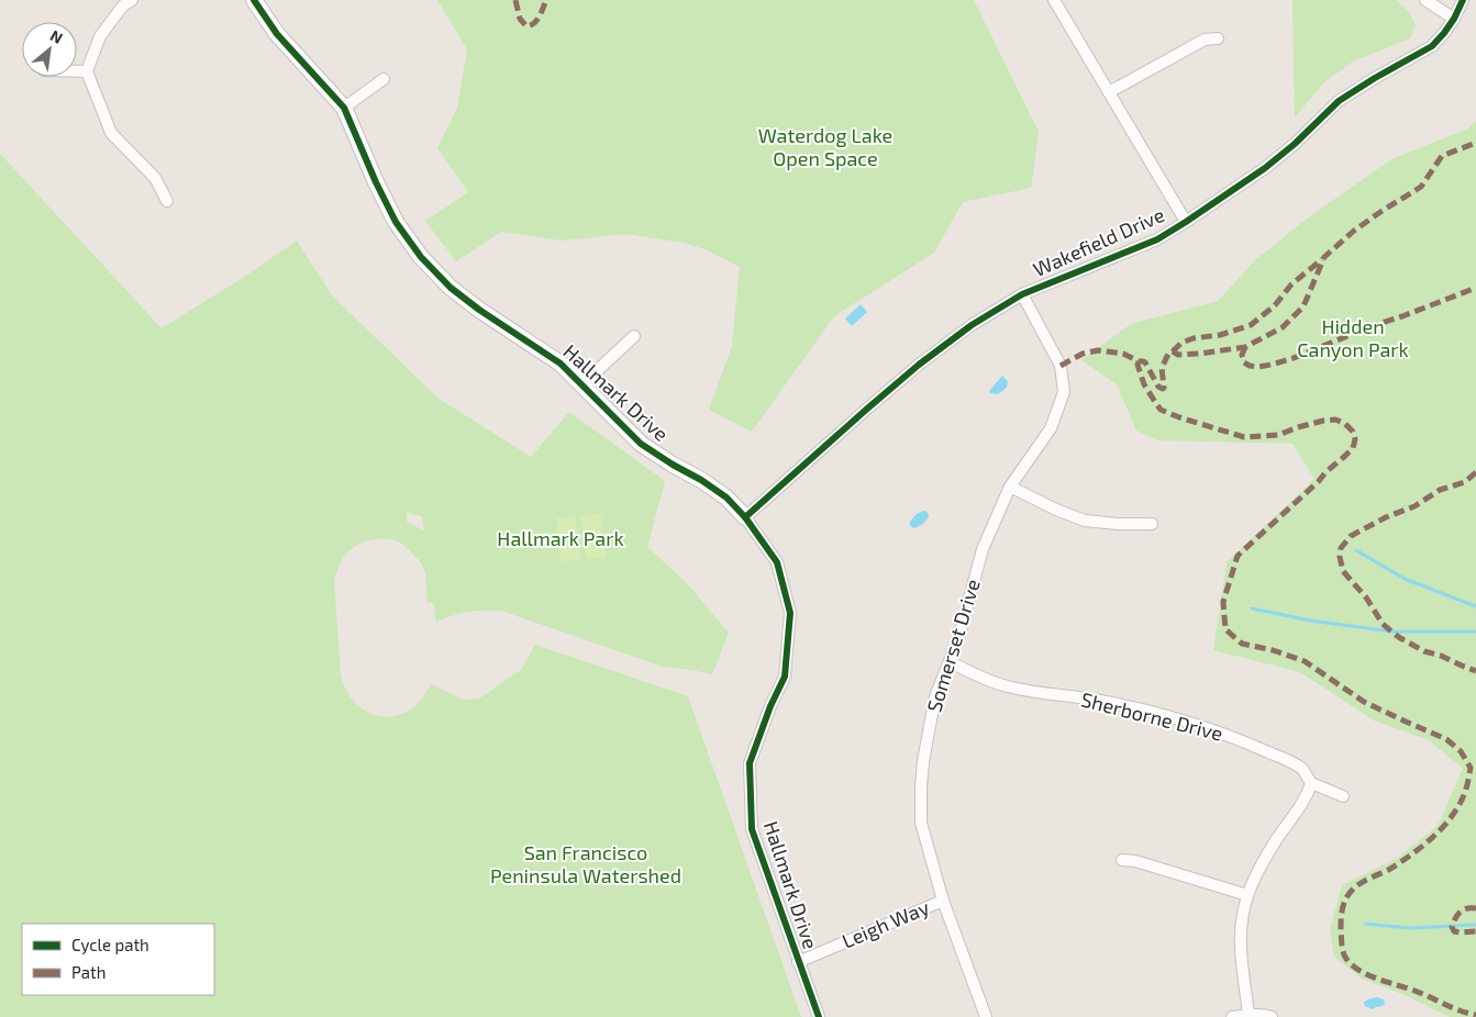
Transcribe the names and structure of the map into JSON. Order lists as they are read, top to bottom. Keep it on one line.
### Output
{"streets":{"street":["Wakefield Drive","Hallmark Drive","Somerset Drive","Sherborne Drive","Leigh Way"]},"crossings":[["Wakefield Drive","Hallmark Drive"],["Wakefield Drive","Somerset Drive"],["Hallmark Drive","Leigh Way"],["Somerset Drive","Sherborne Drive"],["Somerset Drive","Leigh Way"]],"parks":["Waterdog Lake Open Space","Hidden Canyon Park","Hallmark Park","San Francisco Peninsula Watershed"],"legend":["Cycle path","Path"],"north":"top right"}
